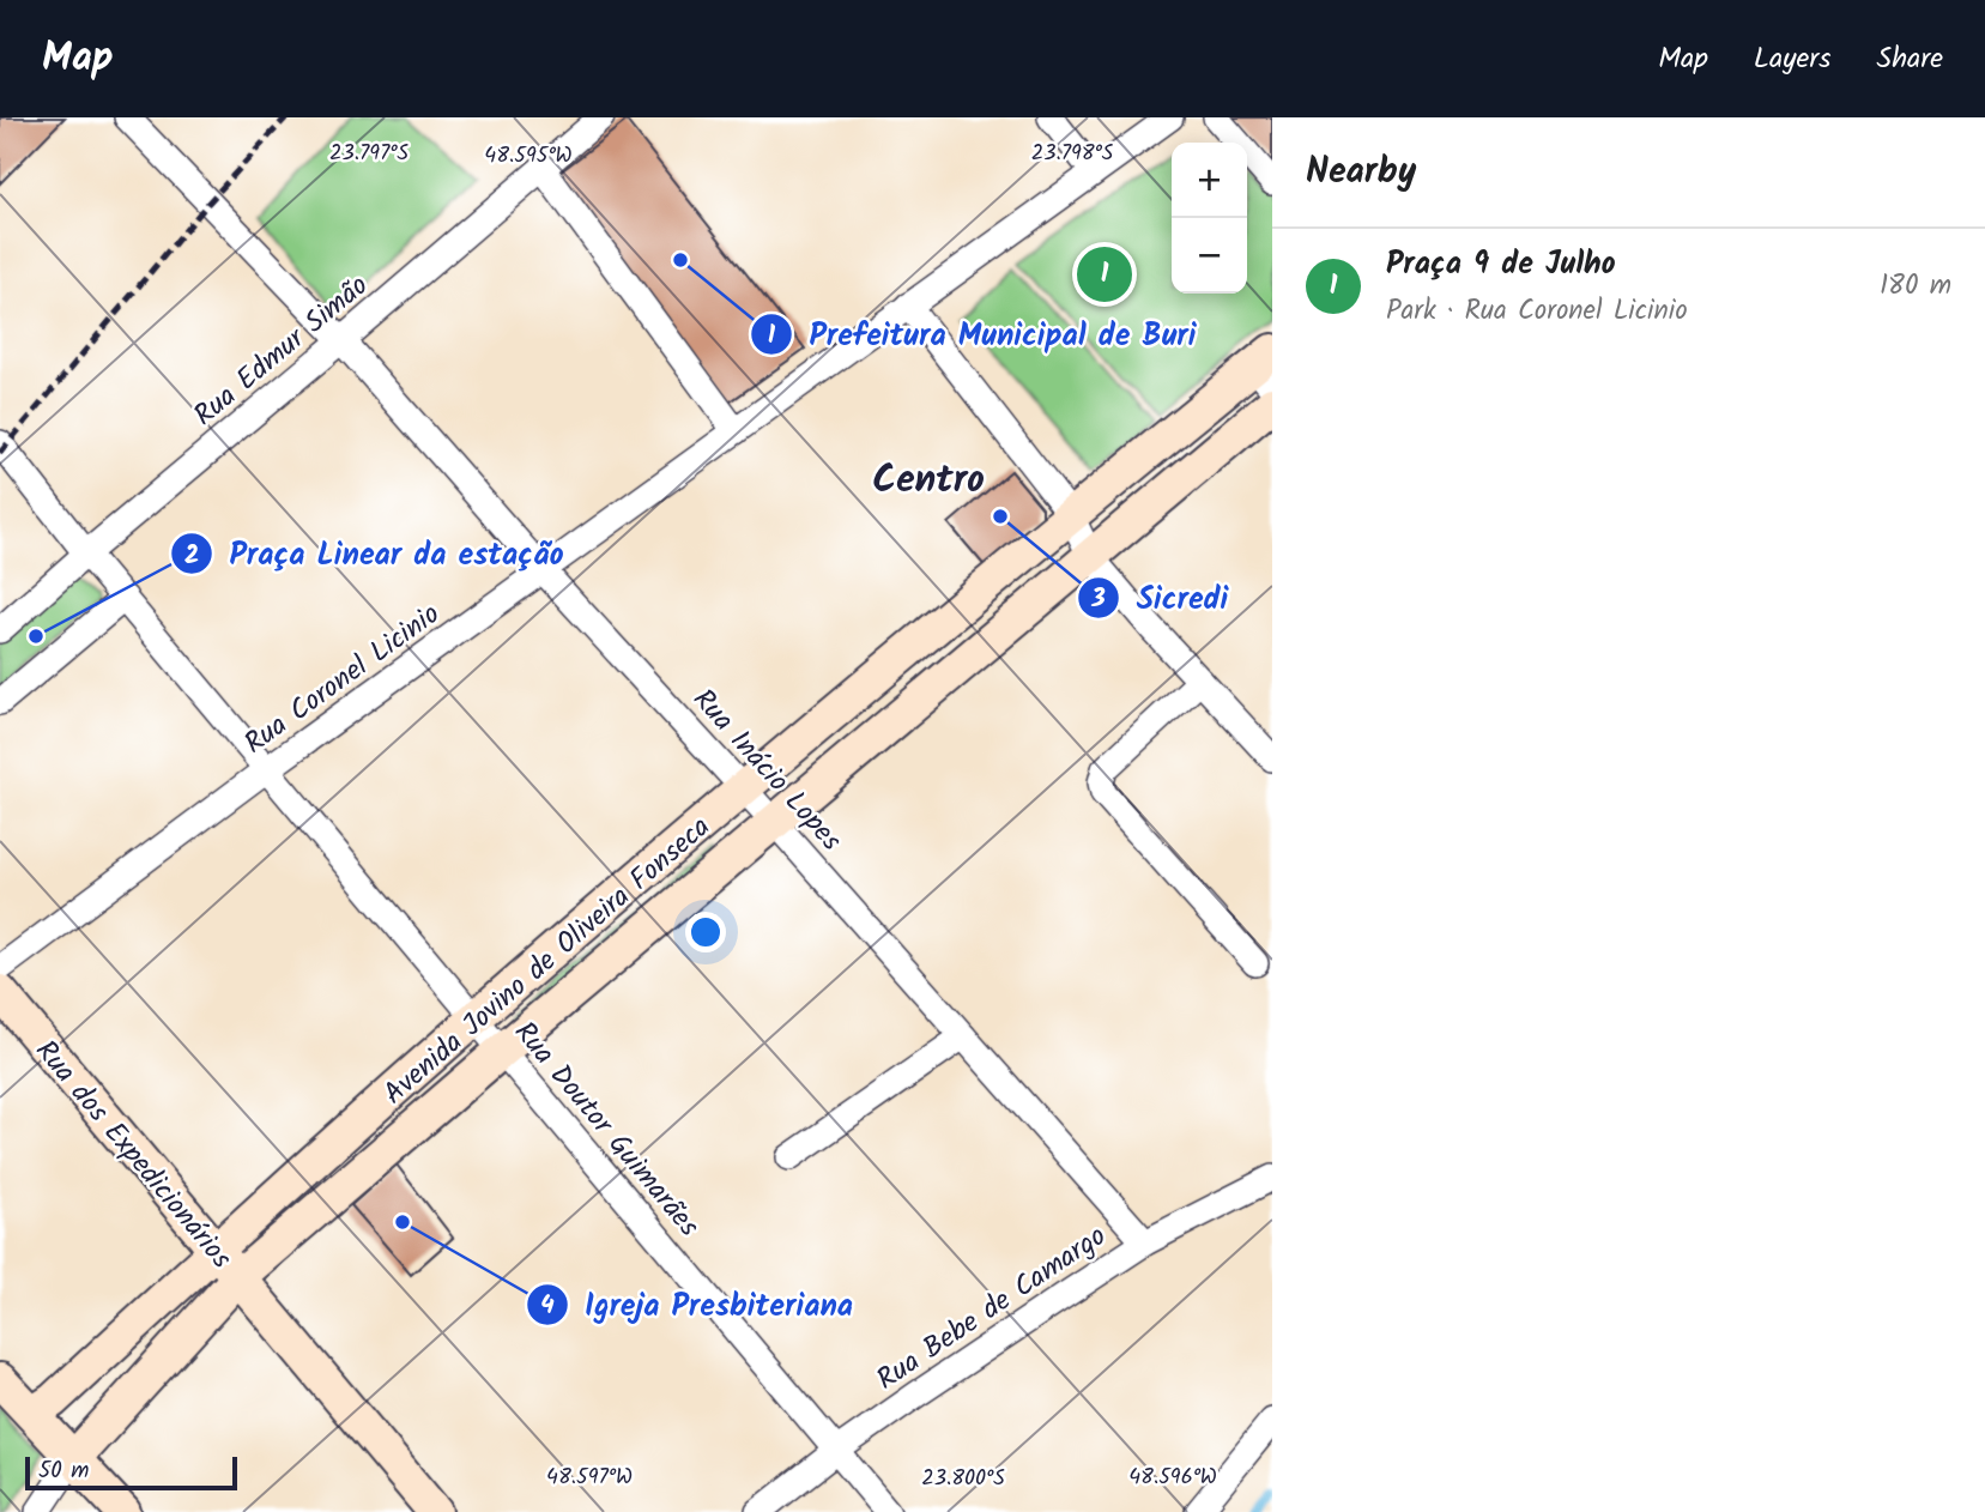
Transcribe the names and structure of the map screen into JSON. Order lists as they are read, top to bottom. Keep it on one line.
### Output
{"streets":{"main road":["Avenida Jovino de Oliveira Fonseca","Rua dos Expedicionários"],"street":["Rua Edmur Simão","Rua Coronel Licinio","Rua Inácio Lopes","Rua Doutor Guimarães","Rua Bebe de Camargo"]},"crossings":[["Rua Edmur Simão","Rua Inácio Lopes"],["Rua Edmur Simão","Rua Doutor Guimarães"],["Rua Coronel Licinio","Rua Inácio Lopes"],["Rua Coronel Licinio","Rua Doutor Guimarães"],["Rua Inácio Lopes","Avenida Jovino de Oliveira Fonseca"],["Rua Inácio Lopes","Rua Bebe de Camargo"],["Avenida Jovino de Oliveira Fonseca","Rua Doutor Guimarães"],["Avenida Jovino de Oliveira Fonseca","Rua dos Expedicionários"],["Rua Doutor Guimarães","Rua Bebe de Camargo"]],"districts":["Centro"],"places":["Prefeitura Municipal de Buri","Sicredi","Praça Linear da estação","Igreja Presbiteriana"],"scale_bar":"50 m","page":{"header":"Map","nav":["Map","Layers","Share"],"heading":"Nearby","map_buttons":["+","−"],"list":[{"mark":"1","name":"Praça 9 de Julho","note":"Park · Rua Coronel Licinio","value":"180 m"}],"pins":"1","scale":"50 m"},"coordinates":["23.797°S","23.798°S","48.595°W","48.597°W","48.596°W","23.800°S"]}
